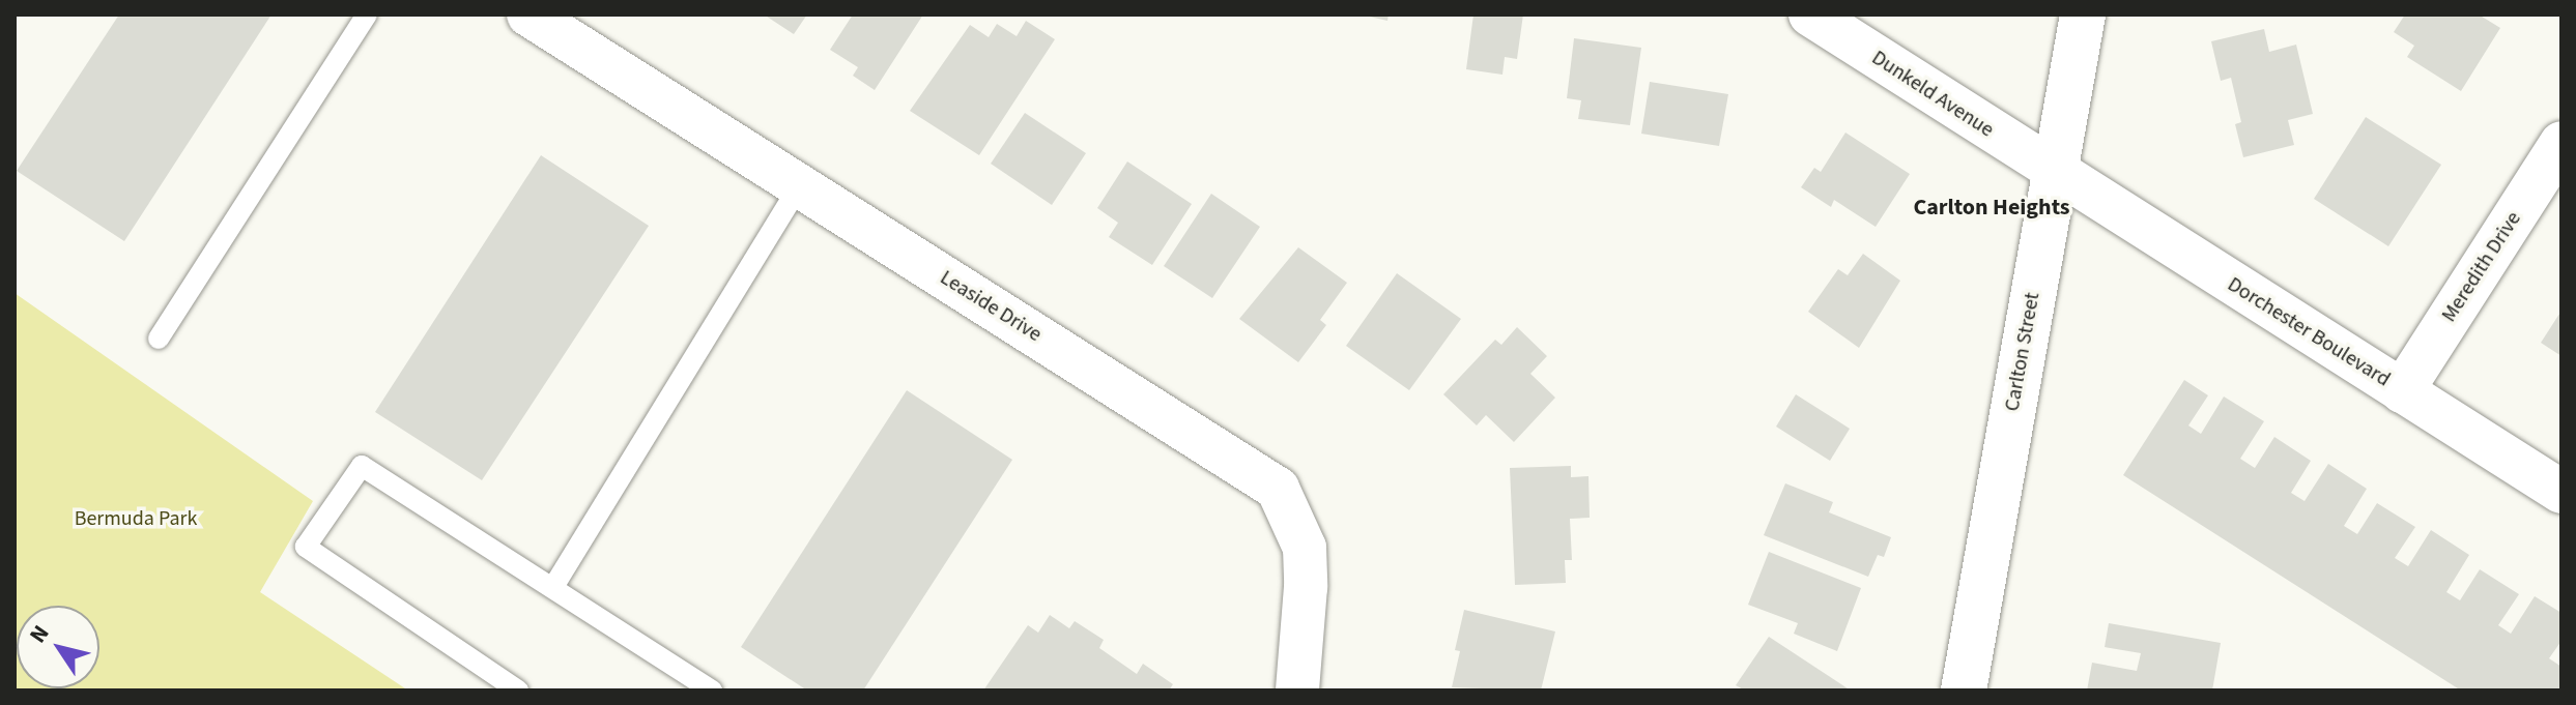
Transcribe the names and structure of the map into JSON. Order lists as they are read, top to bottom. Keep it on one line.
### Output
{"streets":{"main road":["Carlton Street"],"street":["Dunkeld Avenue","Meredith Drive","Leaside Drive","Dorchester Boulevard"]},"crossings":[["Dunkeld Avenue","Dorchester Boulevard"],["Dunkeld Avenue","Carlton Street"],["Meredith Drive","Dorchester Boulevard"],["Dorchester Boulevard","Carlton Street"]],"districts":["Carlton Heights"],"parks":["Bermuda Park"],"north":"top left"}
